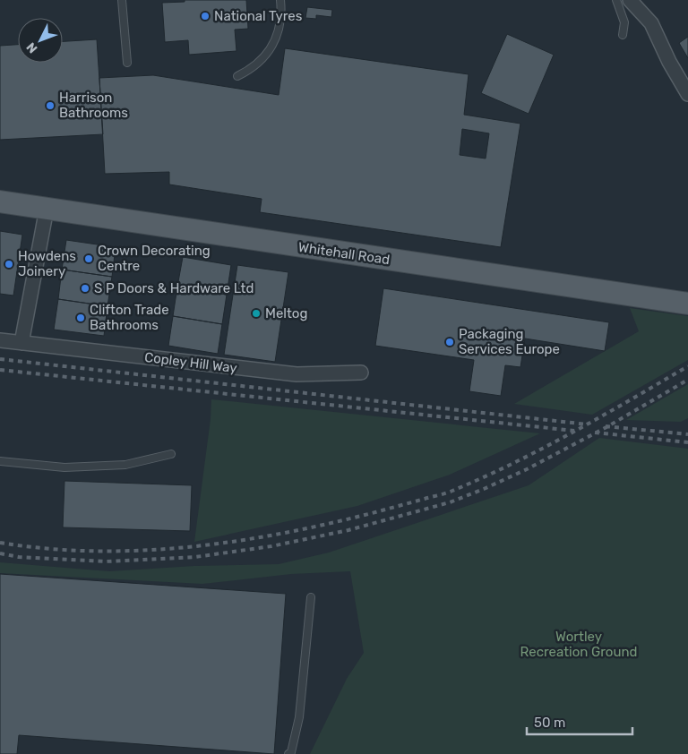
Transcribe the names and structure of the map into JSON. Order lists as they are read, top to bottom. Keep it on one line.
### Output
{"streets":{"main road":["Whitehall Road"],"street":["Copley Hill Way"]},"parks":["Wortley Recreation Ground"],"places":["National Tyres","Harrison Bathrooms","Crown Decorating Centre","Howdens Joinery","S P Doors & Hardware Ltd","Meltog","Clifton Trade Bathrooms","Packaging Services Europe"],"scale_bar":"50 m","north":"bottom left"}
